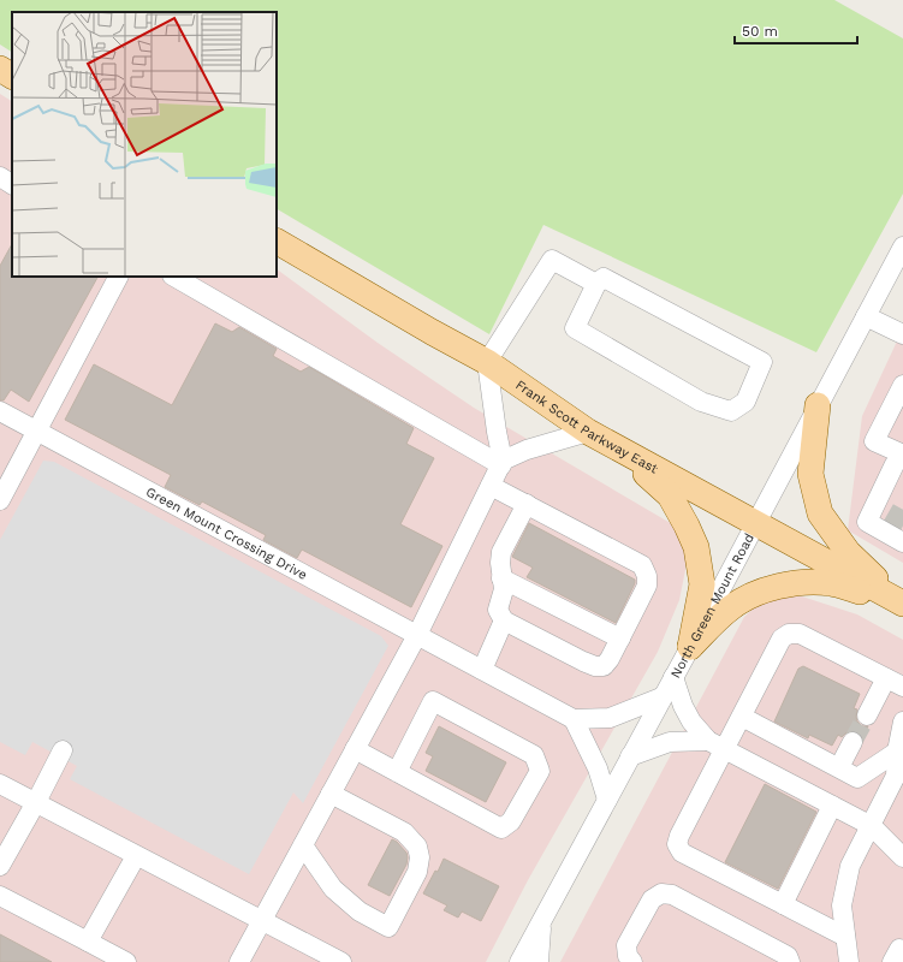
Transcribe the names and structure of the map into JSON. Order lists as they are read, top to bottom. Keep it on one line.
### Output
{"streets":{"main road":["Frank Scott Parkway East"],"street":["Green Mount Crossing Drive","North Green Mount Road"]},"crossings":[["Frank Scott Parkway East","North Green Mount Road"]],"scale_bar":"50 m"}
